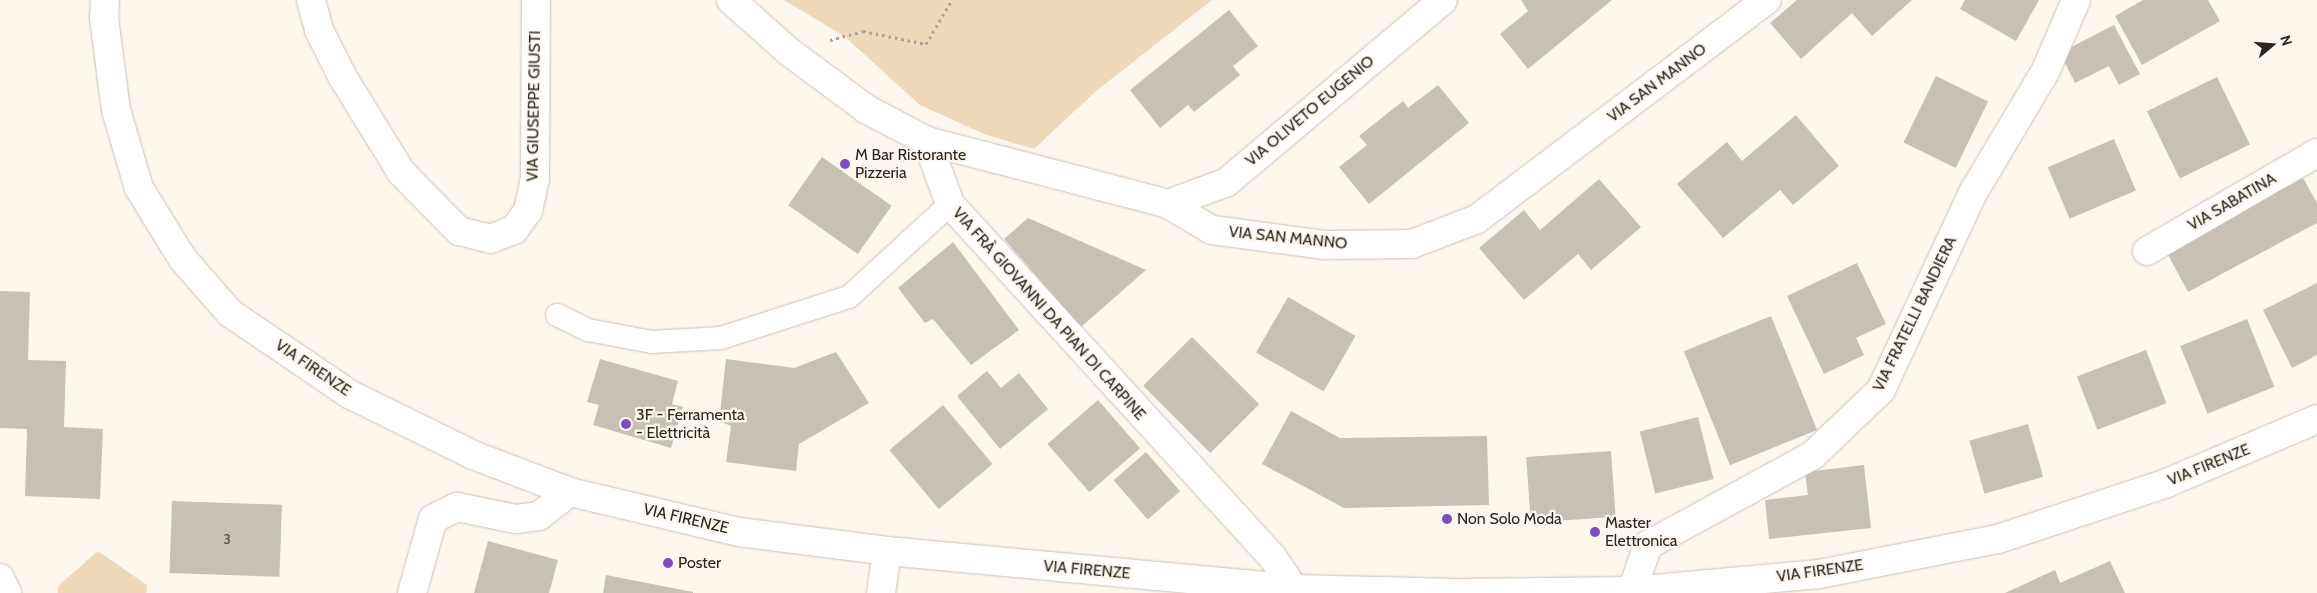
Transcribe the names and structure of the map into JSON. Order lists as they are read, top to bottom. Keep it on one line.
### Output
{"streets":{"street":["VIA SAN MANNO","VIA GIUSEPPE GIUSTI","VIA OLIVETO EUGENIO","VIA SABATINA","VIA FRÀ GIOVANNI DA PIAN DI CARPINE","VIA FRATELLI BANDIERA","VIA FIRENZE"]},"crossings":[["VIA SAN MANNO","VIA OLIVETO EUGENIO"],["VIA SAN MANNO","VIA FRÀ GIOVANNI DA PIAN DI CARPINE"],["VIA FRÀ GIOVANNI DA PIAN DI CARPINE","VIA FIRENZE"],["VIA FRATELLI BANDIERA","VIA FIRENZE"]],"places":["M Bar Ristorante Pizzeria","3F - Ferramenta - Elettricità","Non Solo Moda","Master Elettronica","Poster"],"house_numbers":["3"],"north":"right"}
